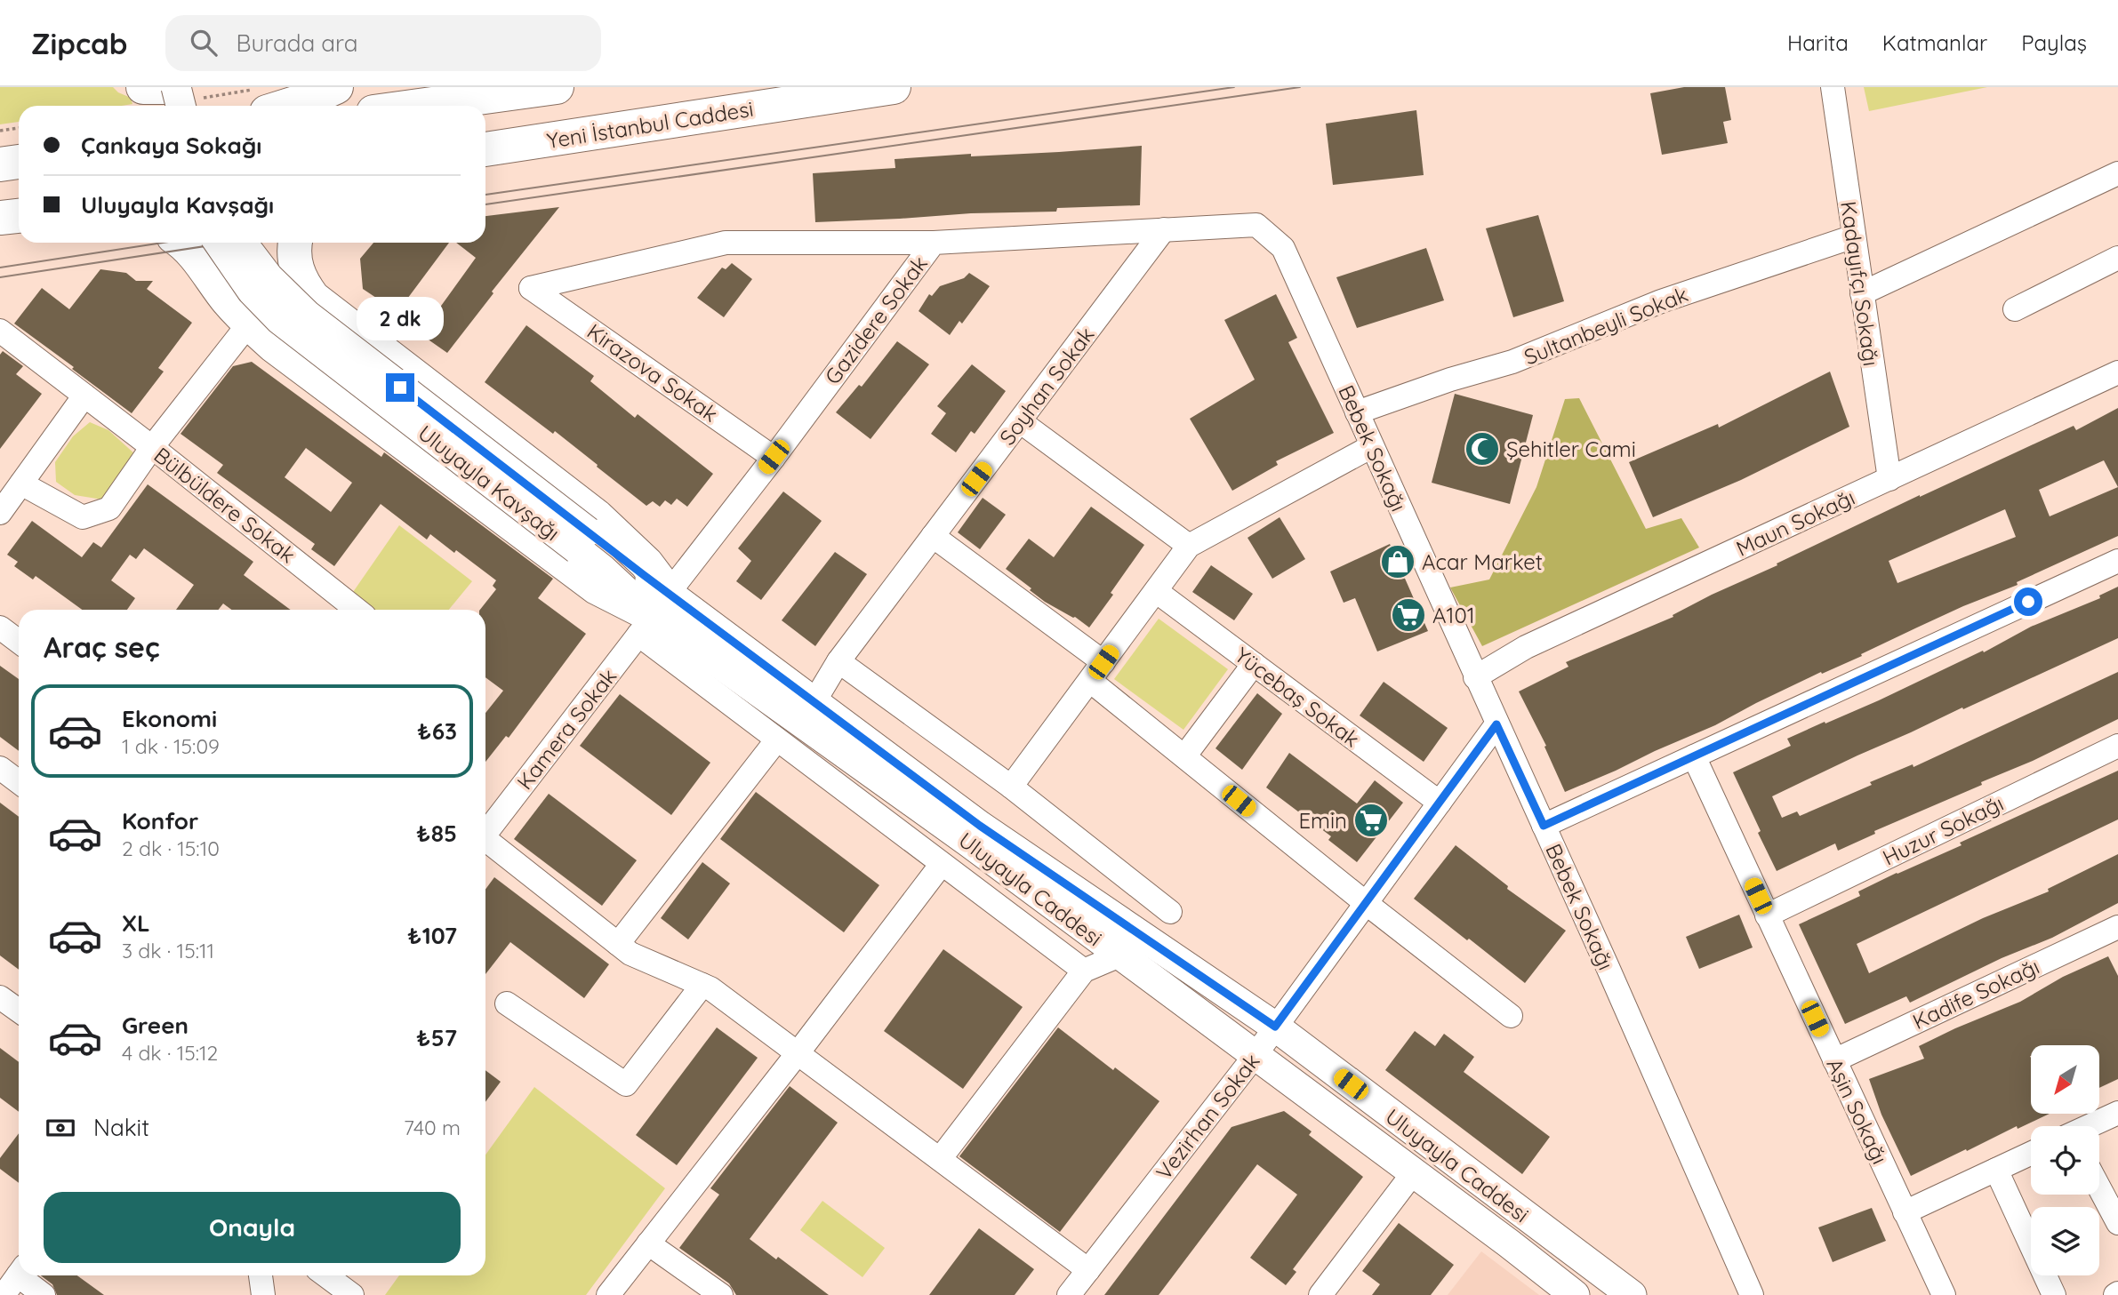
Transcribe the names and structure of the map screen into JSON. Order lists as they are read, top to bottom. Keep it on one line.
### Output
{"streets":{"highway":["Yeni İstanbul Caddesi"],"main road":["Uluyayla Kavşağı","Uluyayla Caddesi"],"street":["Kadayıfçı Sokağı","Gazidere Sokak","Sultanbeyli Sokak","Kirazova Sokak","Soyhan Sokak","Bebek Sokağı","Bülbüldere Sokak","Maun Sokağı","Yücebaş Sokak","Kamera Sokak","Huzur Sokağı","Kadife Sokağı","Aşin Sokağı","Vezirhan Sokak"]},"crossings":[["Kadayıfçı Sokağı","Sultanbeyli Sokak"],["Kadayıfçı Sokağı","Maun Sokağı"],["Gazidere Sokak","Kirazova Sokak"],["Gazidere Sokak","Soyhan Sokak"],["Gazidere Sokak","Bebek Sokağı"],["Gazidere Sokak","Kamera Sokak"],["Gazidere Sokak","Uluyayla Caddesi"],["Sultanbeyli Sokak","Bebek Sokağı"],["Soyhan Sokak","Uluyayla Caddesi"],["Bebek Sokağı","Maun Sokağı"],["Bebek Sokağı","Vezirhan Sokak"],["Uluyayla Kavşağı","Uluyayla Caddesi"],["Yücebaş Sokak","Vezirhan Sokak"],["Kamera Sokak","Uluyayla Caddesi"],["Huzur Sokağı","Aşin Sokağı"],["Uluyayla Caddesi","Vezirhan Sokak"],["Kadife Sokağı","Aşin Sokağı"]],"places":{"mosque":["Şehitler Cami"],"shop":["Acar Market"],"supermarket":["A101","Emin"]},"north":"bottom left","page":{"header":"Zipcab","search":"Burada ara","nav":["Harita","Katmanlar","Paylaş"],"banner":["Çankaya Sokağı","Uluyayla Kavşağı"],"bubble":"2 dk","heading":"Araç seç","list":[{"name":"Ekonomi","note":"1 dk · 15:09","value":"₺63"},{"name":"Konfor","note":"2 dk · 15:10","value":"₺85"},{"name":"XL","note":"3 dk · 15:11","value":"₺107"},{"name":"Green","note":"4 dk · 15:12","value":"₺57"}],"pay":["Nakit","740 m"],"buttons":"Onayla"}}
